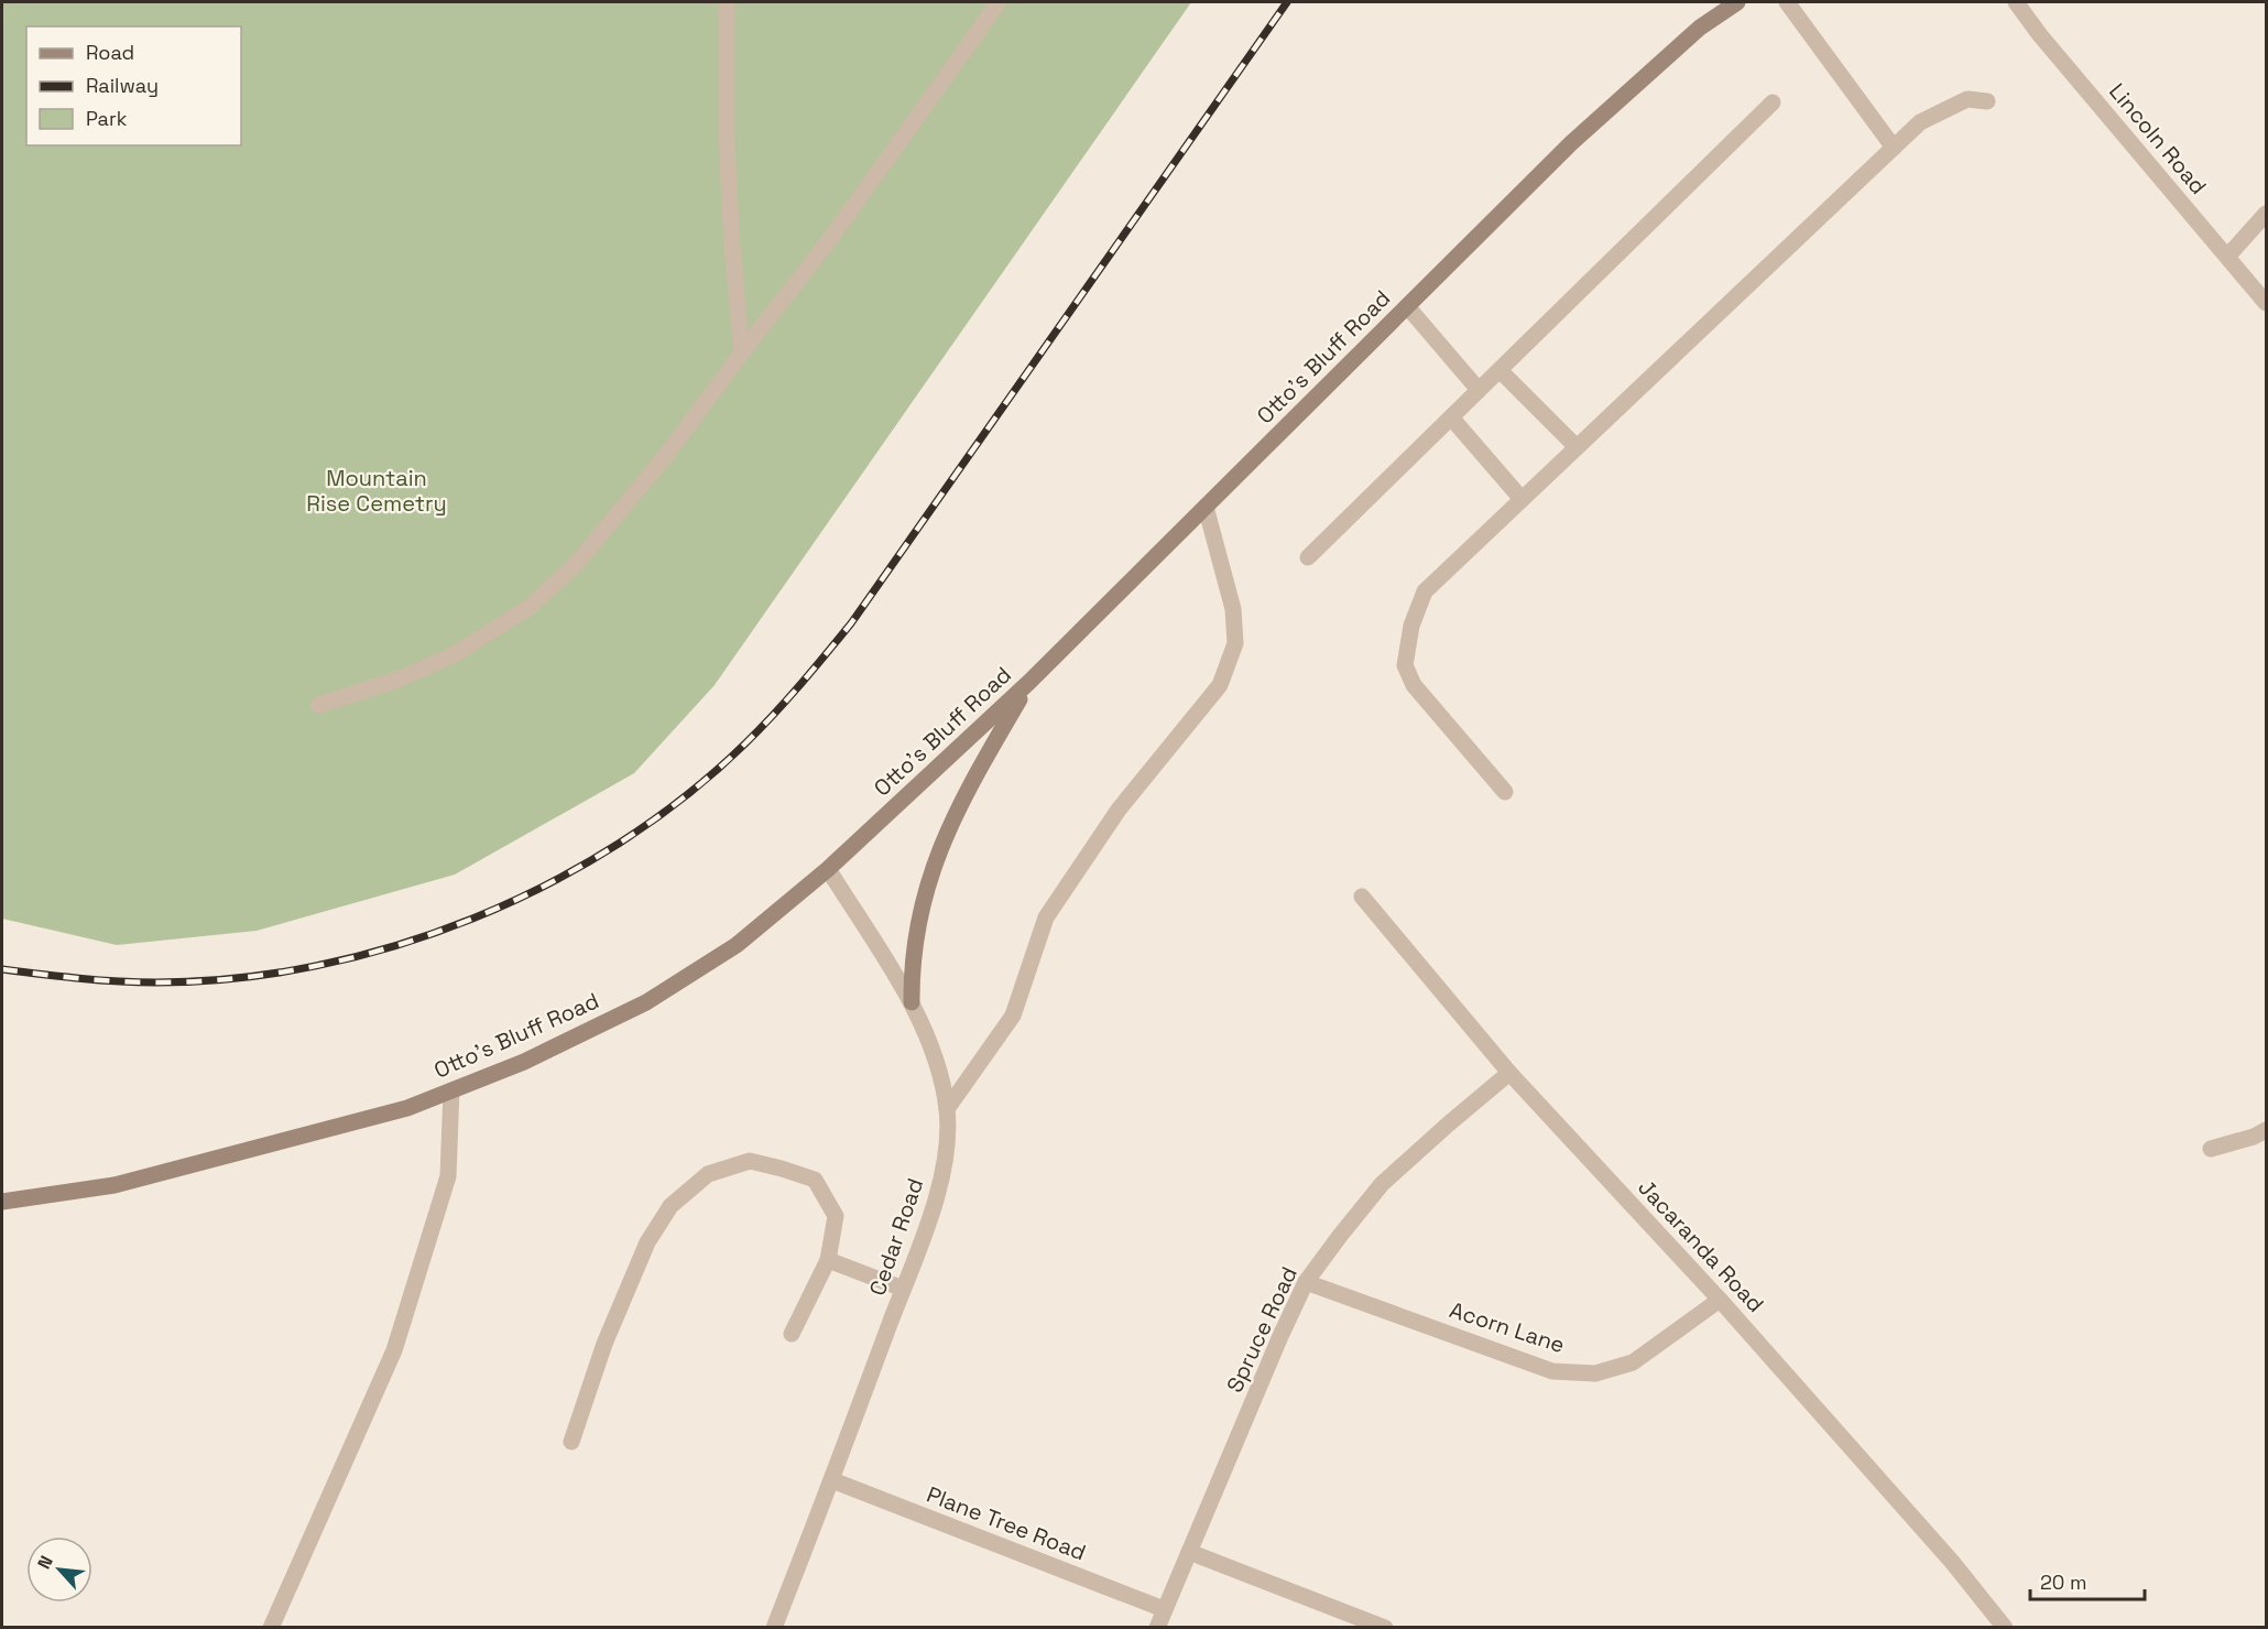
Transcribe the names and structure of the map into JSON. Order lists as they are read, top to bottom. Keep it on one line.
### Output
{"streets":{"main road":["Otto's Bluff Road"],"street":["Lincoln Road","Cedar Road","Jacaranda Road","Acorn Lane","Spruce Road","Plane Tree Road"]},"crossings":[["Otto's Bluff Road","Cedar Road"],["Cedar Road","Plane Tree Road"],["Jacaranda Road","Acorn Lane"],["Jacaranda Road","Spruce Road"],["Acorn Lane","Spruce Road"],["Spruce Road","Plane Tree Road"]],"parks":["Mountain Rise Cemetry"],"legend":["Road","Railway","Park"],"scale_bar":"20 m","north":"top left"}
